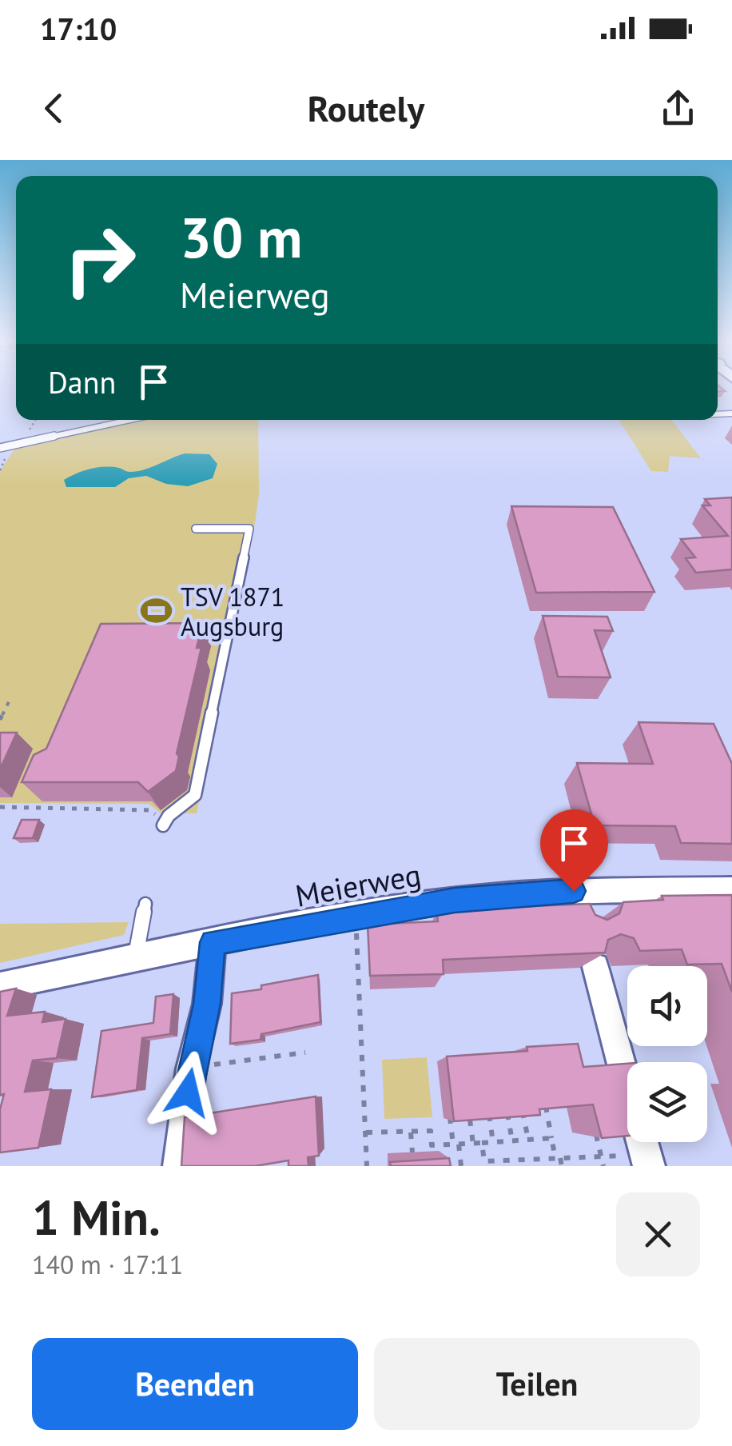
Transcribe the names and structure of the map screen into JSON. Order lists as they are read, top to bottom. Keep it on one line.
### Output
{"streets":{"street":["Meierweg"]},"places":{"sports":["TSV 1871 Augsburg"]},"page":{"status":"17:10","header":"Routely","turn":["30 m","Meierweg"],"then":"Dann","heading":["1 Min.","140 m · 17:11"],"buttons":["Beenden","Teilen"]}}
